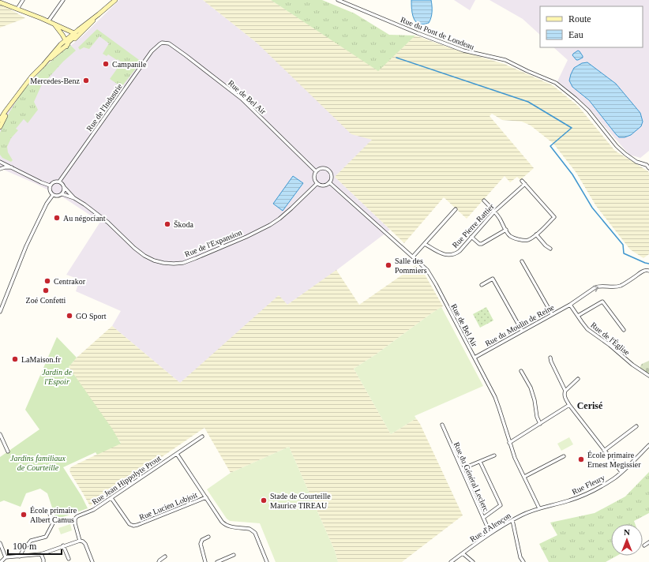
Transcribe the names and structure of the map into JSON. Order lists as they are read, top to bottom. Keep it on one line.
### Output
{"streets":{"street":["Rue du Pont de Londeau","Rue de Bel Air","Rue de l'Industrie","Rue Pierre Rattier","Rue de l'Expansion","Rue du Moulin de Reine","Rue de l'Église","Rue du Général Leclerc","Rue Jean Hippolyte Prout","Rue Fleury","Rue Lucien Lobjoit","Rue d'Alençon"]},"crossings":[["Rue de Bel Air","Rue de l'Industrie"],["Rue de Bel Air","Rue de l'Expansion"],["Rue de Bel Air","Rue du Moulin de Reine"],["Rue de Bel Air","Rue Fleury"],["Rue de Bel Air","Rue d'Alençon"],["Rue de l'Industrie","Rue de l'Expansion"],["Rue du Moulin de Reine","Rue de l'Église"],["Rue du Général Leclerc","Rue d'Alençon"],["Rue Jean Hippolyte Prout","Rue Lucien Lobjoit"],["Rue Fleury","Rue d'Alençon"]],"one_way":["Rue du Moulin de Reine"],"districts":["Cerisé"],"parks":["Jardin de l'Espoir","Jardins familiaux de Courteille"],"places":["Campanile","Mercedes-Benz","Au négociant","Škoda","Salle des Pommiers","Centrakor","Zoé Confetti","GO Sport","LaMaison.fr","École primaire Ernest Megissier","Stade de Courteille Maurice TIREAU","École primaire Albert Camus"],"legend":["Route","Eau"],"scale_bar":"100 m","north":"top"}
